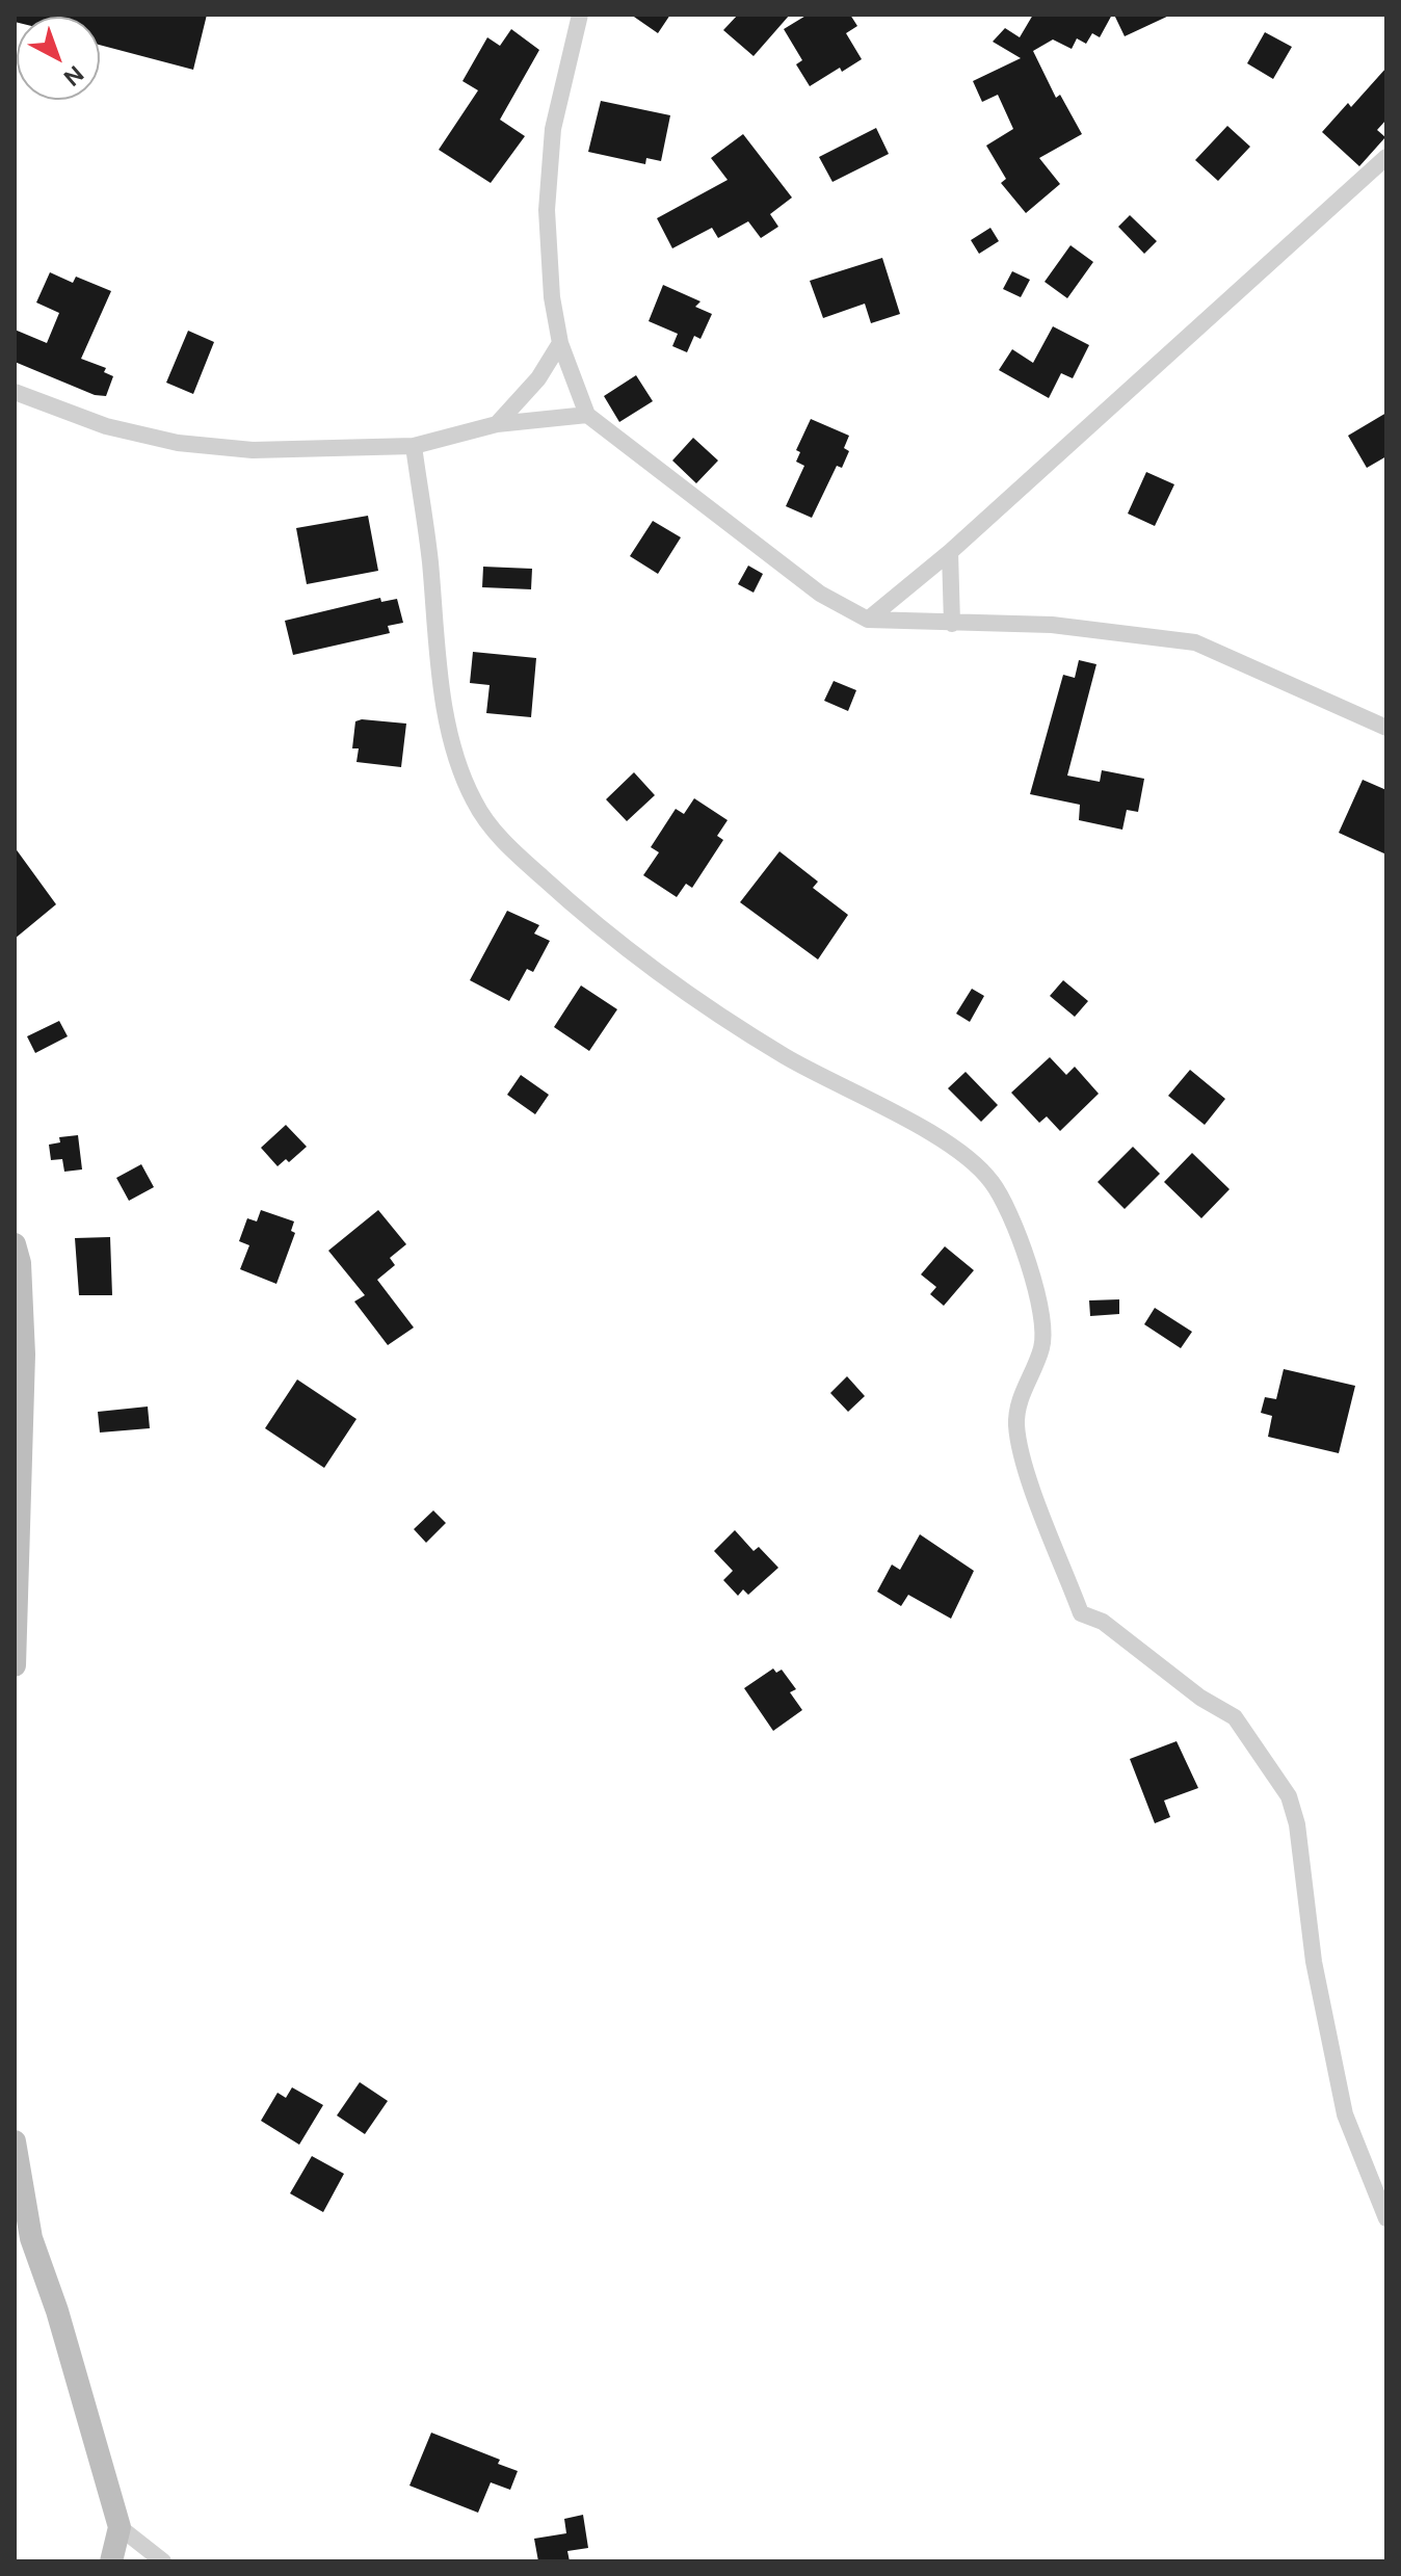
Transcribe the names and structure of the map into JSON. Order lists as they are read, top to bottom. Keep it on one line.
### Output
{"north":"bottom right"}
